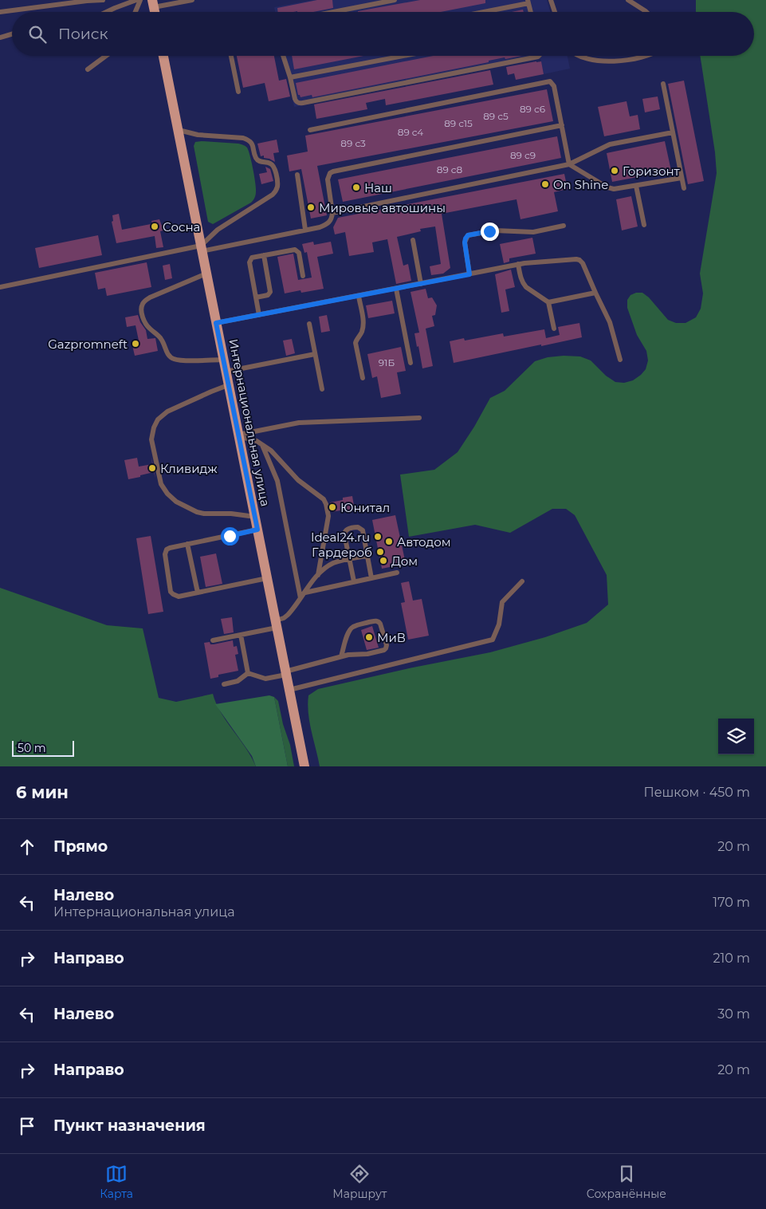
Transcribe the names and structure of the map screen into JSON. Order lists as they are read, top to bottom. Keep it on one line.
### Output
{"streets":{"main road":["Интернациональная улица"]},"places":["Горизонт","On Shine","Наш","Мировые автошины","Сосна","Gazpromneft","Кливидж","Юнитал","Ideal24.ru","Автодом","Гардероб","Дом","МиВ"],"house_numbers":["89 с6","89 с5","89 с15","89 с4","89 с3","89 с9","89 с8","91Б"],"scale_bar":"50 m","page":{"search":"Поиск","scale":"50 m","heading":["6 мин","Пешком · 450 m"],"list":[["Прямо","20 m"],["Налево","Интернациональная улица","170 m"],["Направо","210 m"],["Налево","30 m"],["Направо","20 m"],"Пункт назначения"],"nav":["Карта","Маршрут","Сохранённые"]}}
